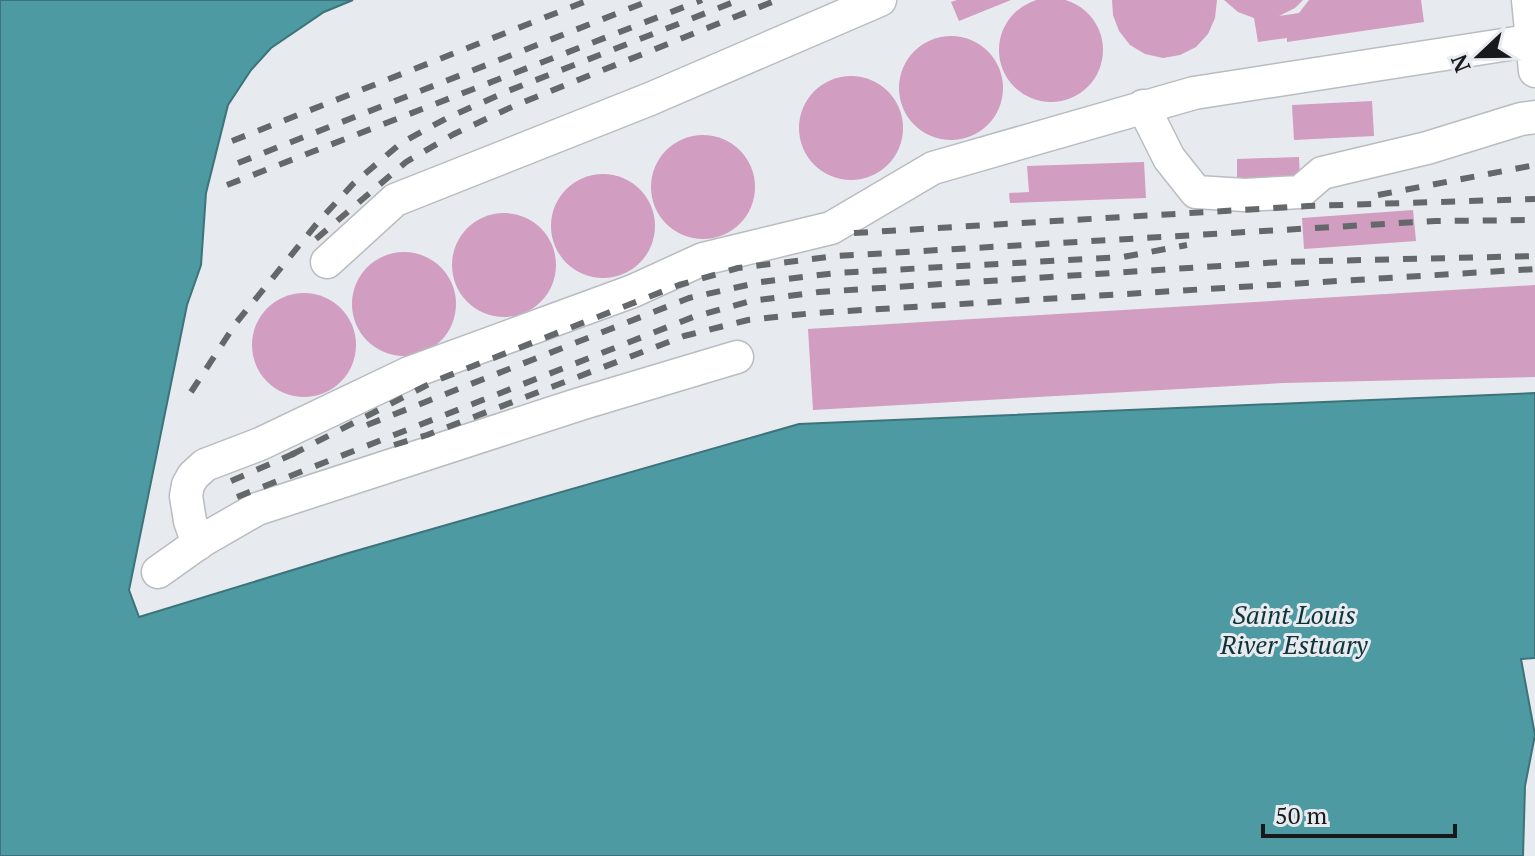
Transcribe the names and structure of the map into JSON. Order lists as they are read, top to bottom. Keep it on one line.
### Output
{"water":["Saint Louis River Estuary"],"scale_bar":"50 m","north":"left"}
